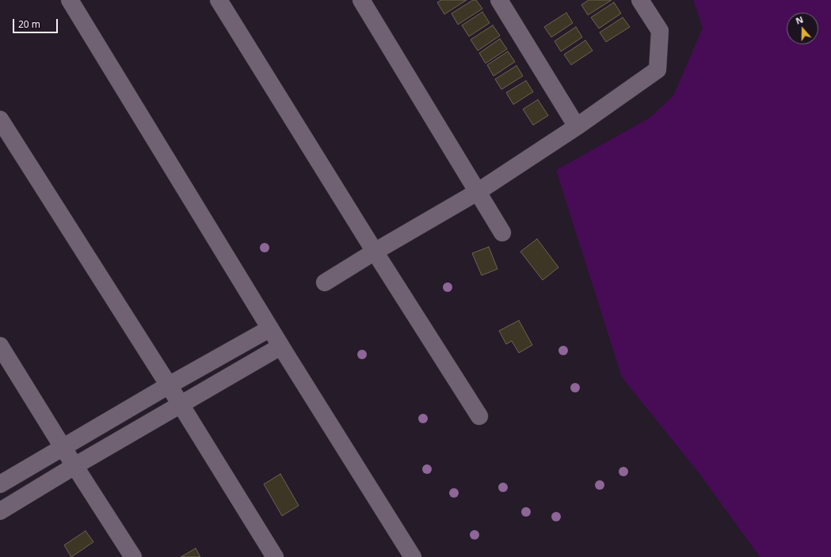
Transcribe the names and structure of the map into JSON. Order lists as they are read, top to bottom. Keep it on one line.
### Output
{"scale_bar":"20 m","north":"top"}
